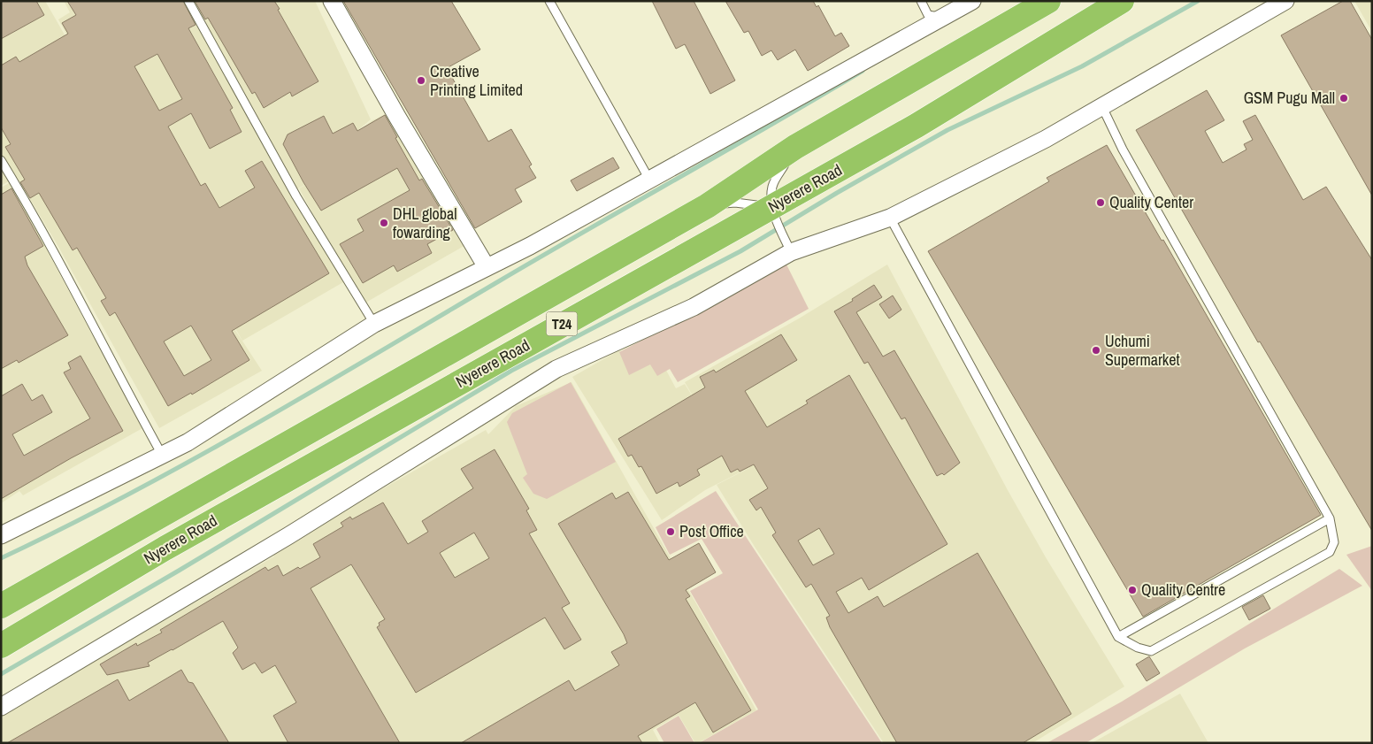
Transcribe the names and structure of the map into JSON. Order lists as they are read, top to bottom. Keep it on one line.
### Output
{"streets":{"highway":["Nyerere Road","T24"]},"places":["Creative Printing Limited","GSM Pugu Mall","Quality Center","DHL global fowarding","Uchumi Supermarket","Post Office","Quality Centre"]}
